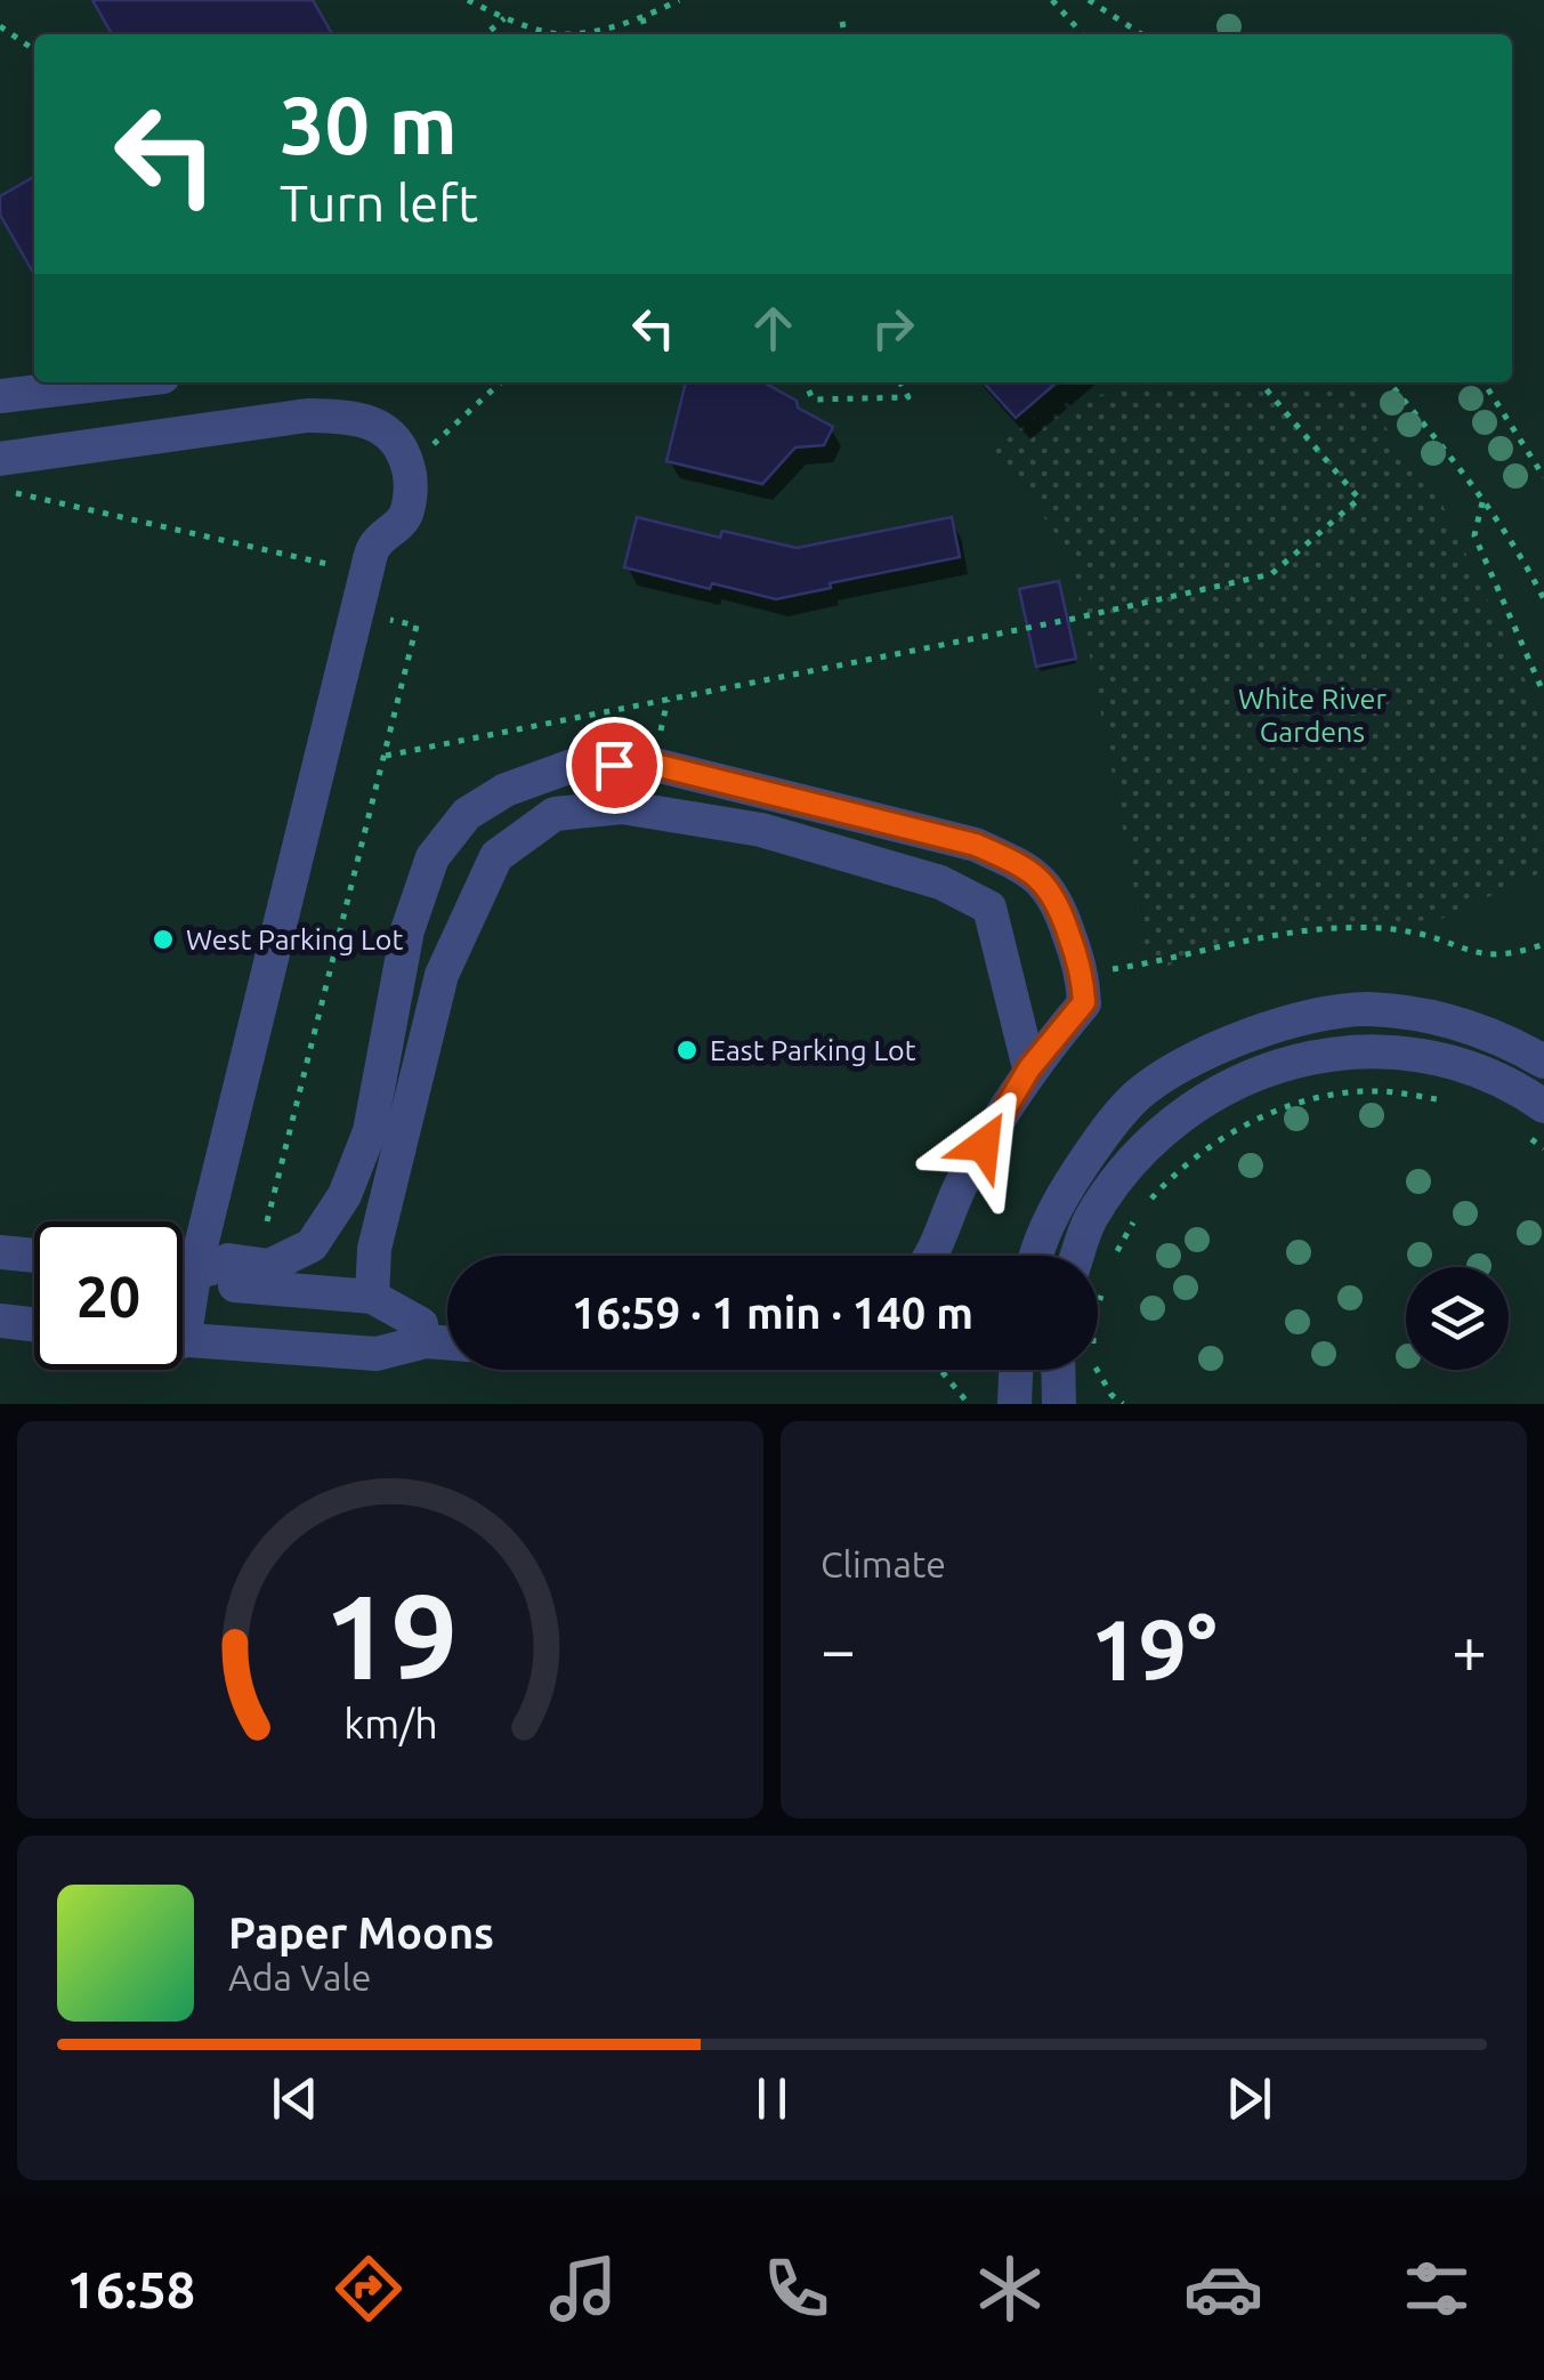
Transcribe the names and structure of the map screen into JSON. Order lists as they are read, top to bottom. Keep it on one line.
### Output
{"parks":["White River Gardens"],"places":["West Parking Lot","East Parking Lot"],"page":{"turn":["30 m","Turn left"],"limit":"20","trip":"16:59 · 1 min · 140 m","tile":"Climate","heat":["−","19°","+"],"song":["Paper Moons","Ada Vale"],"tabs":"16:58","gauge":["19","km/h"]}}
